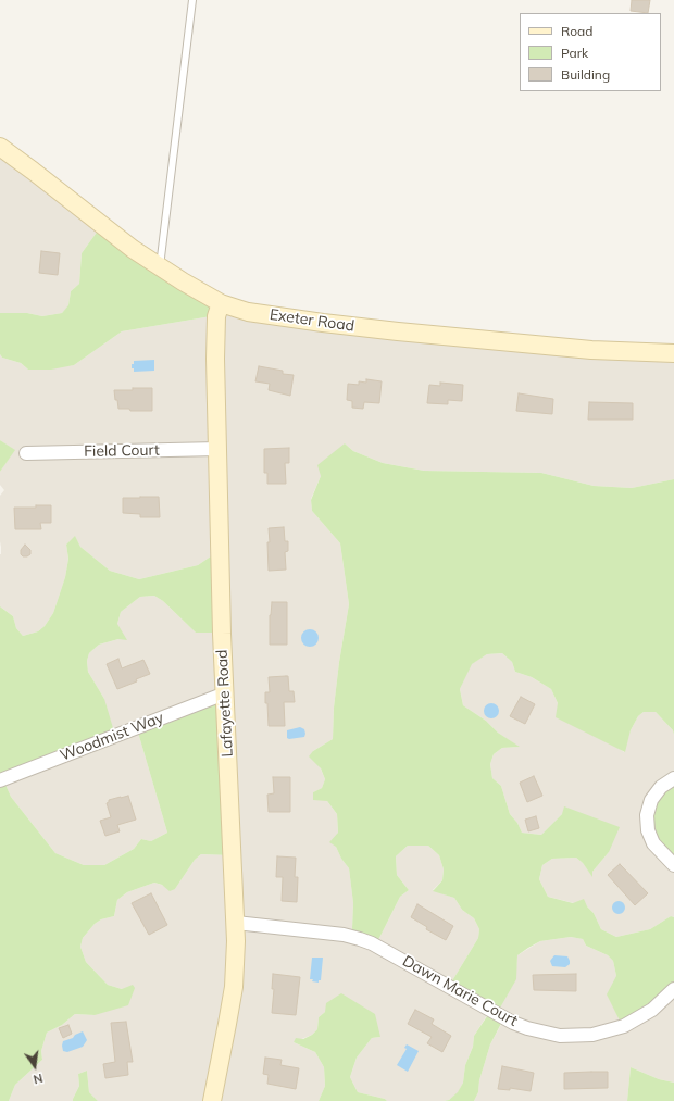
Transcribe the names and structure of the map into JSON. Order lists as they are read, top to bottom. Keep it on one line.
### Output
{"streets":{"street":["Exeter Road","Field Court","Lafayette Road","Woodmist Way","Dawn Marie Court"]},"crossings":[["Exeter Road","Lafayette Road"],["Field Court","Lafayette Road"],["Lafayette Road","Woodmist Way"],["Lafayette Road","Dawn Marie Court"]],"legend":["Road","Park","Building"],"north":"bottom"}
